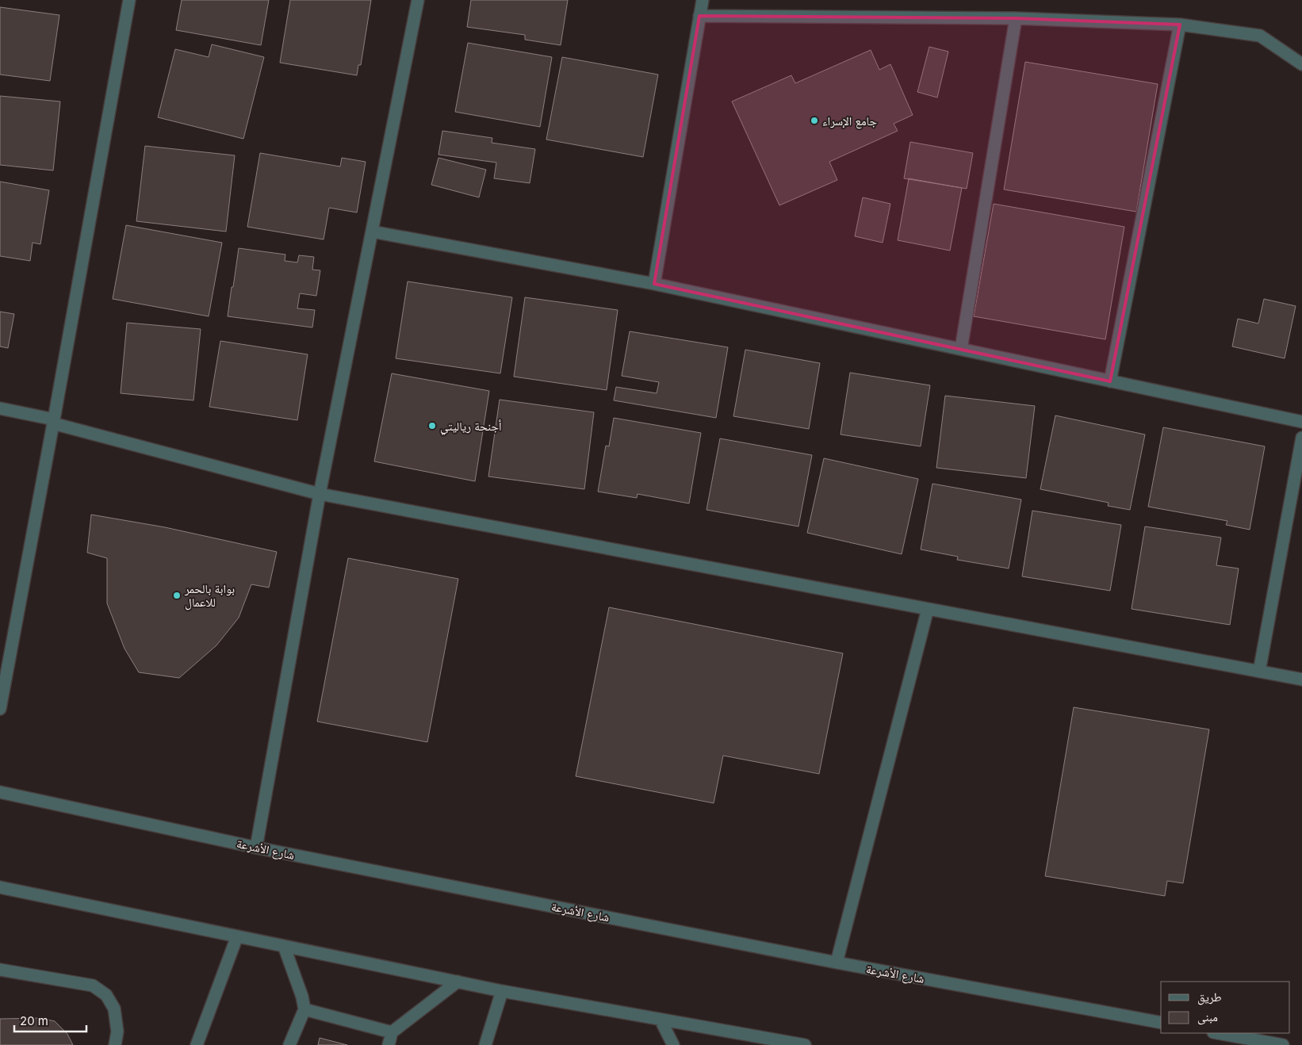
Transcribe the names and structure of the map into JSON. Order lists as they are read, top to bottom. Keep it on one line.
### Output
{"streets":{"street":["شارع الأشرعة"]},"places":["جامع الإسراء","أجنحة رياليتي","بوابة بالحمر للاعمال"],"legend":["طريق","مبنى"],"scale_bar":"20 m"}
